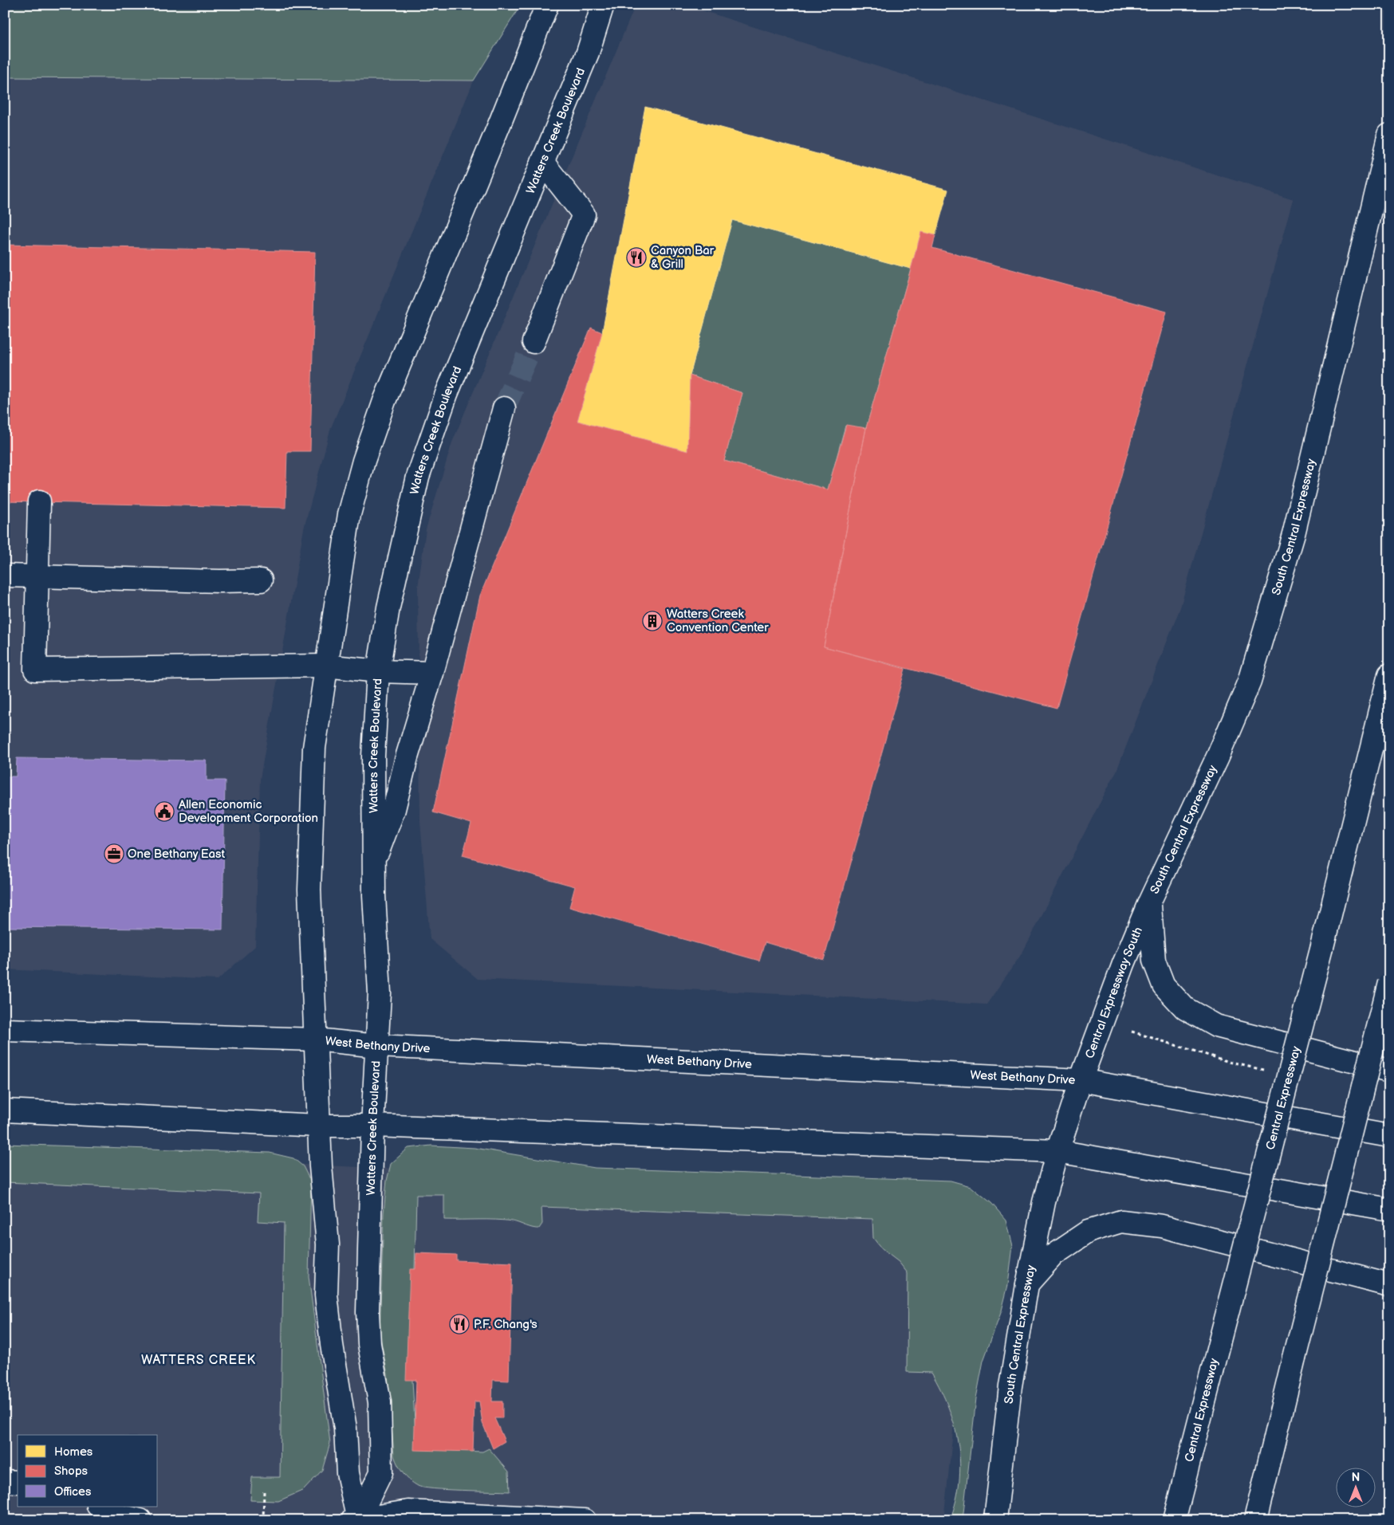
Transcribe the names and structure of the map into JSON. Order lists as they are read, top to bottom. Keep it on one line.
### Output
{"streets":{"main road":["Watters Creek Boulevard","South Central Expressway","Central Expressway South","West Bethany Drive","Central Expressway"]},"crossings":[["Watters Creek Boulevard","West Bethany Drive"],["South Central Expressway","Central Expressway South"],["Central Expressway South","West Bethany Drive"]],"districts":["WATTERS CREEK"],"places":{"restaurant":["Canyon Bar & Grill","P.F. Chang's"],"building":["Watters Creek Convention Center"],"public building":["Allen Economic Development Corporation"],"office":["One Bethany East"]},"legend":["Homes","Shops","Offices"],"north":"top"}
